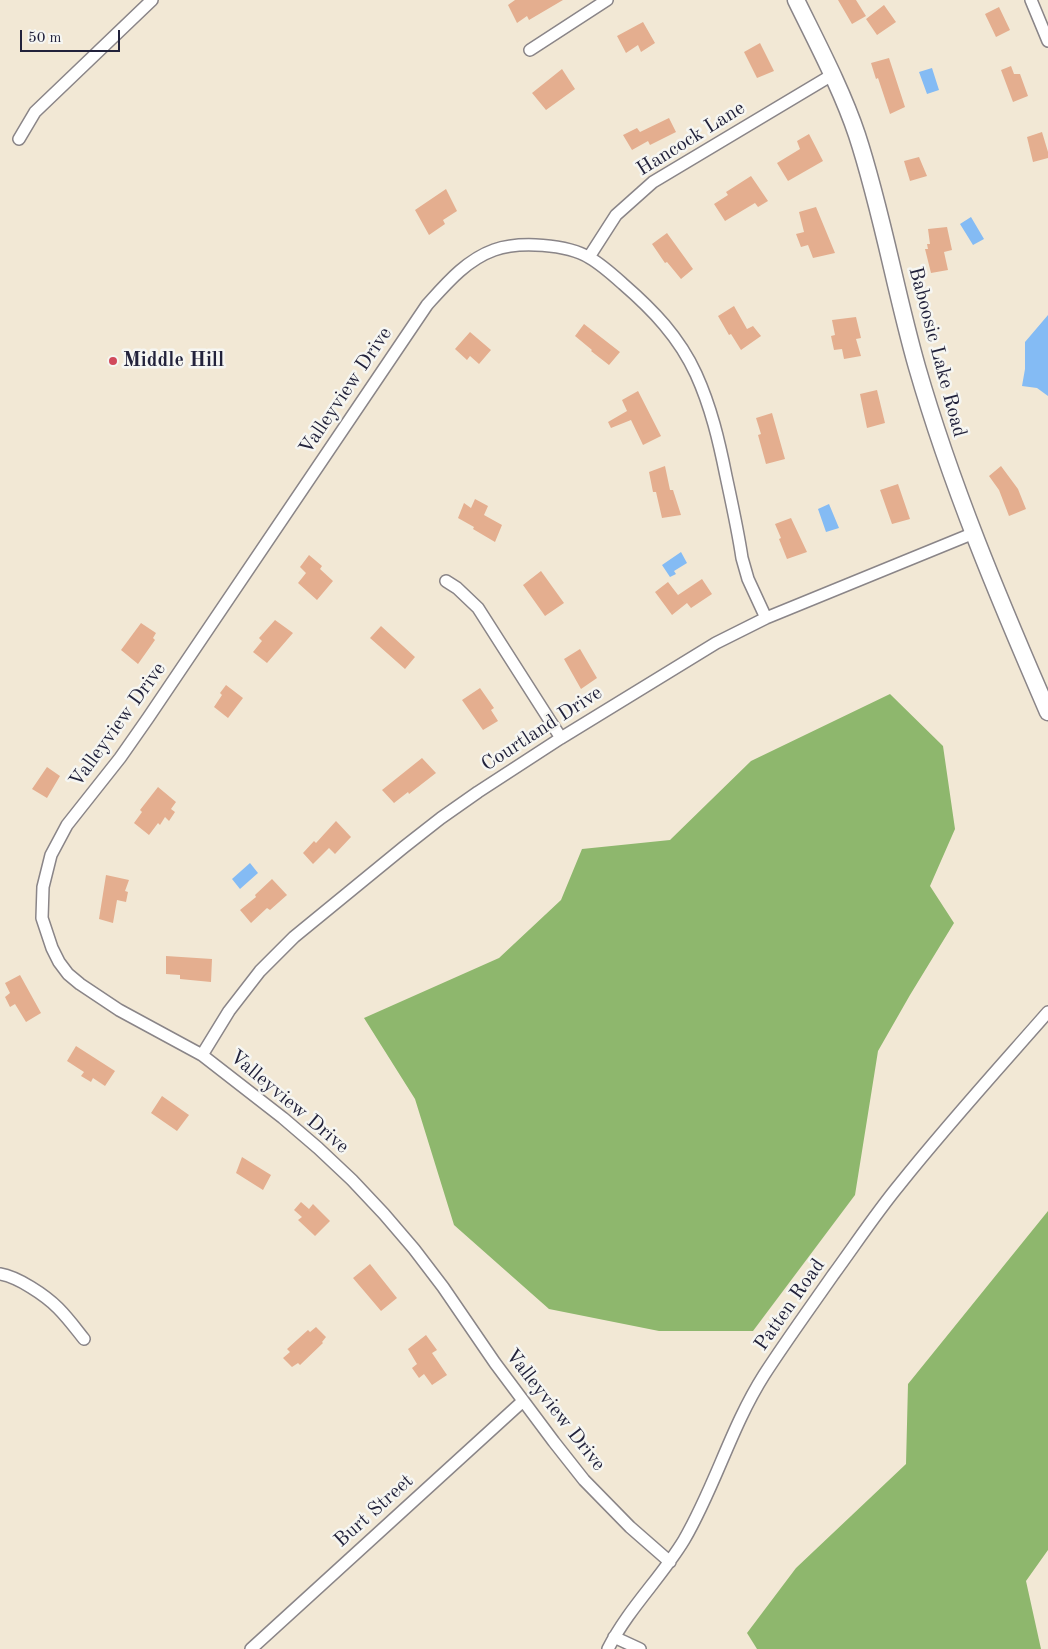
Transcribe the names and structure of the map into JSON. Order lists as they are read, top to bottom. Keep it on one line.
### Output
{"streets":{"street":["Hancock Lane","Baboosic Lake Road","Valleyview Drive","Courtland Drive","Patten Road","Burt Street"]},"crossings":[["Hancock Lane","Baboosic Lake Road"],["Hancock Lane","Valleyview Drive"],["Baboosic Lake Road","Courtland Drive"],["Valleyview Drive","Courtland Drive"],["Valleyview Drive","Patten Road"],["Valleyview Drive","Burt Street"]],"places":["Middle Hill"],"scale_bar":"50 m"}
